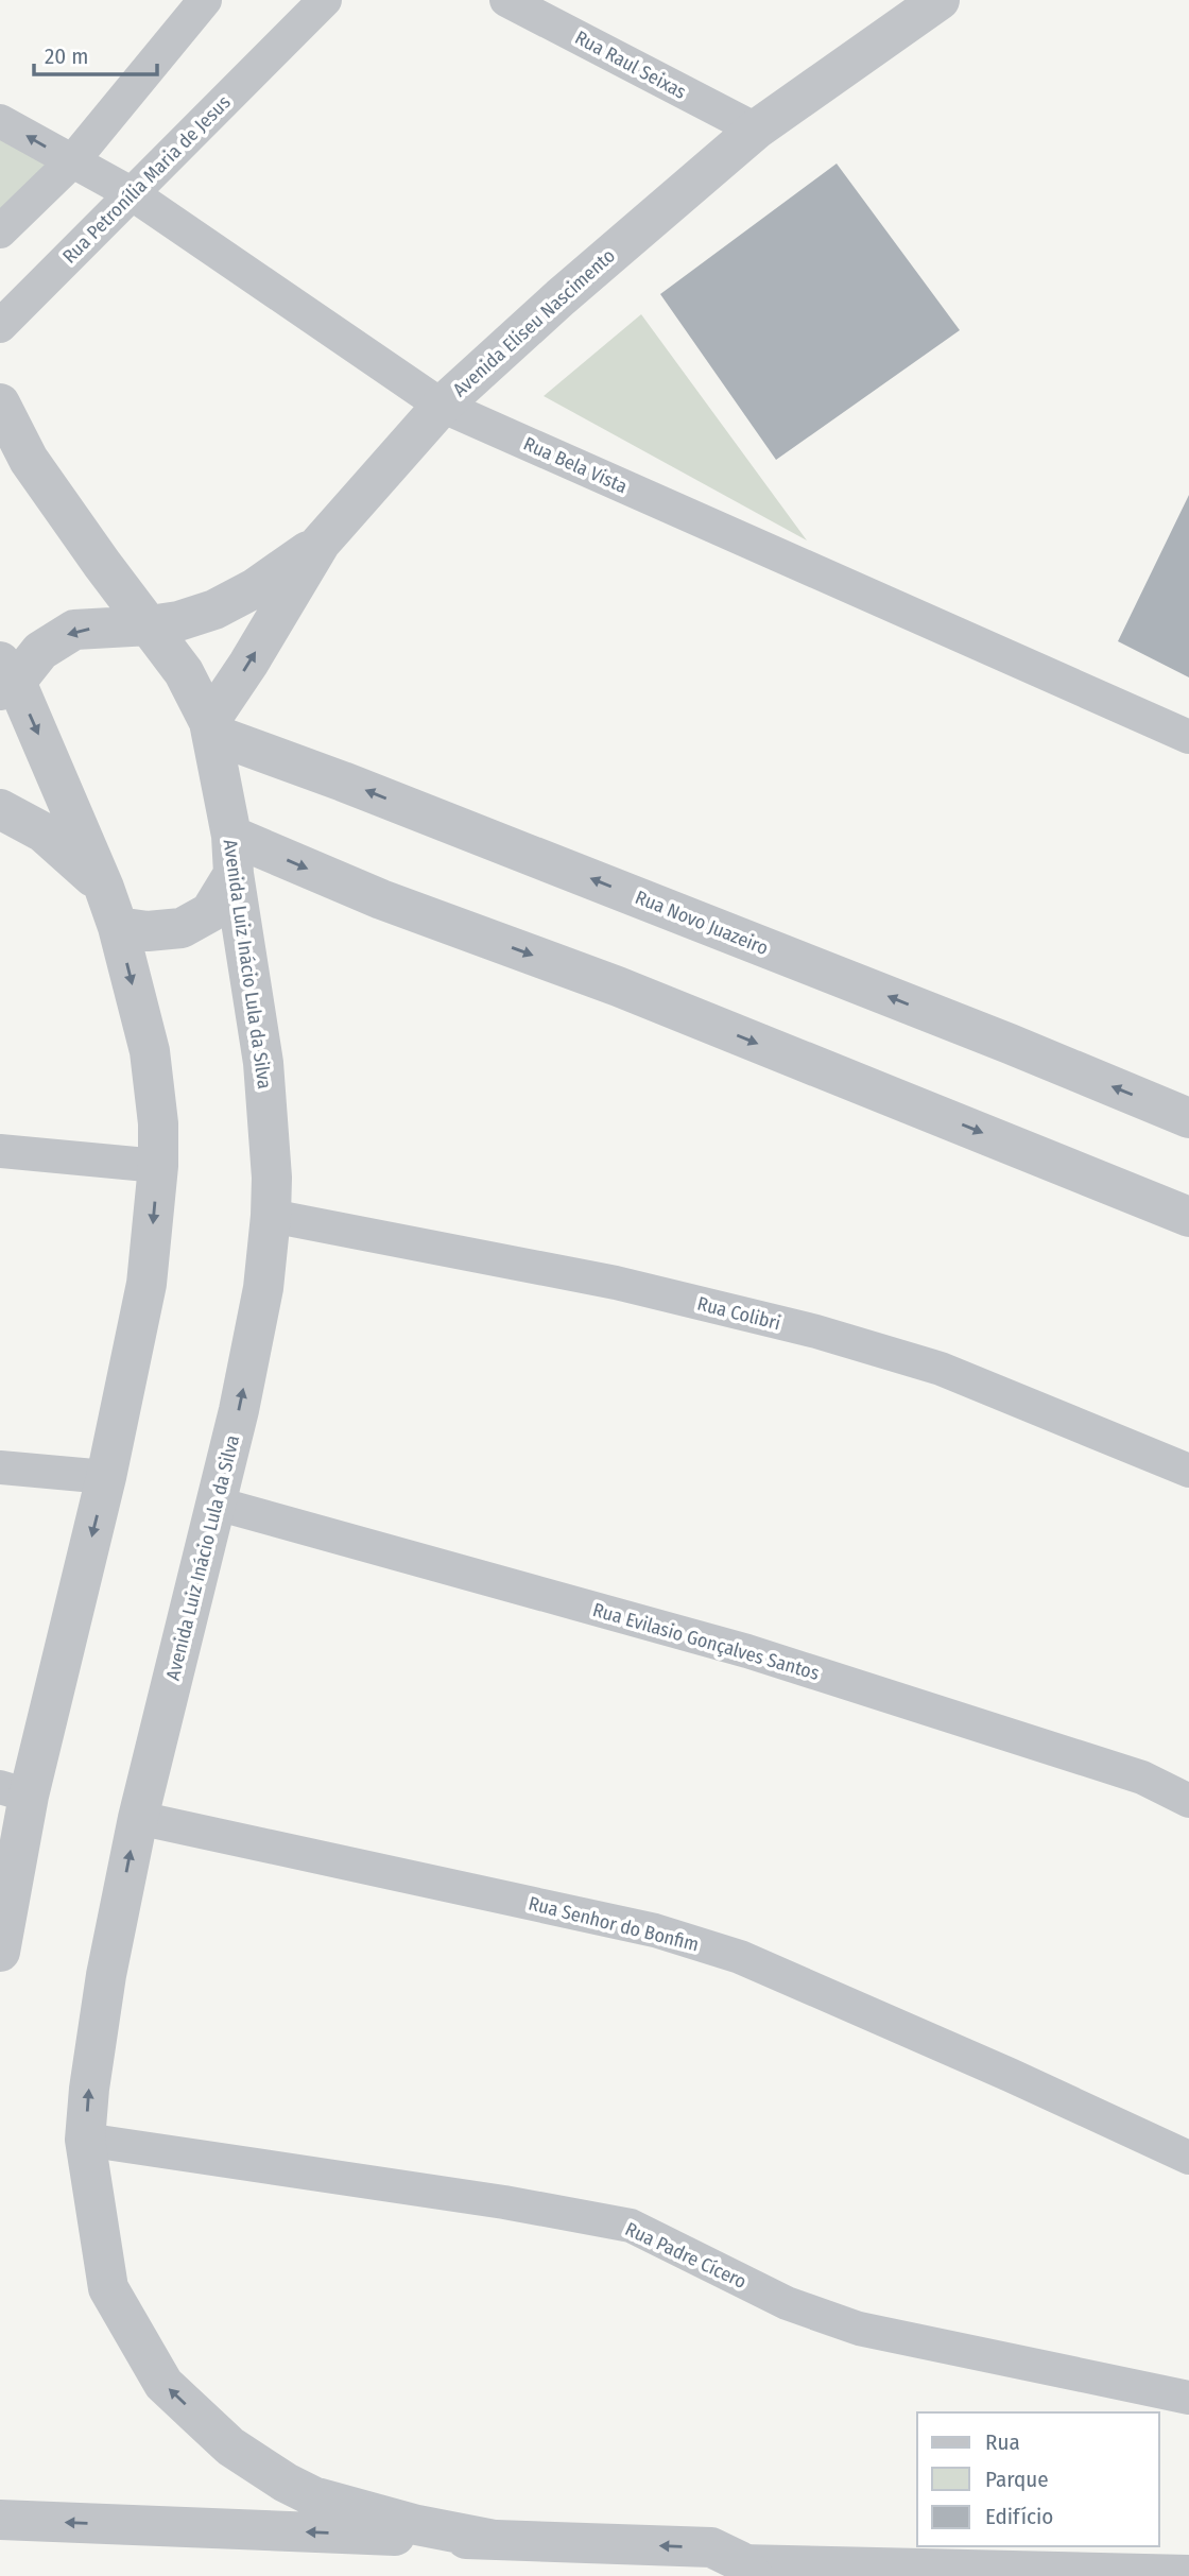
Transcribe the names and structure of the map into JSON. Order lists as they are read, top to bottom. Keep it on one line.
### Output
{"streets":{"street":["Rua Raul Seixas","Rua Petronília Maria de Jesus","Avenida Eliseu Nascimento","Rua Bela Vista","Rua Novo Juazeiro","Avenida Luiz Inácio Lula da Silva","Rua Colibri","Rua Evilasio Gonçalves Santos","Rua Senhor do Bonfim","Rua Padre Cícero"]},"crossings":[["Rua Raul Seixas","Avenida Eliseu Nascimento"],["Rua Petronília Maria de Jesus","Rua Bela Vista"],["Avenida Eliseu Nascimento","Rua Bela Vista"],["Avenida Eliseu Nascimento","Rua Novo Juazeiro"],["Avenida Eliseu Nascimento","Avenida Luiz Inácio Lula da Silva"],["Rua Novo Juazeiro","Avenida Luiz Inácio Lula da Silva"],["Avenida Luiz Inácio Lula da Silva","Rua Colibri"],["Avenida Luiz Inácio Lula da Silva","Rua Evilasio Gonçalves Santos"],["Avenida Luiz Inácio Lula da Silva","Rua Senhor do Bonfim"],["Avenida Luiz Inácio Lula da Silva","Rua Padre Cícero"]],"one_way":["Avenida Luiz Inácio Lula da Silva"],"legend":["Rua","Parque","Edifício"],"scale_bar":"20 m"}
